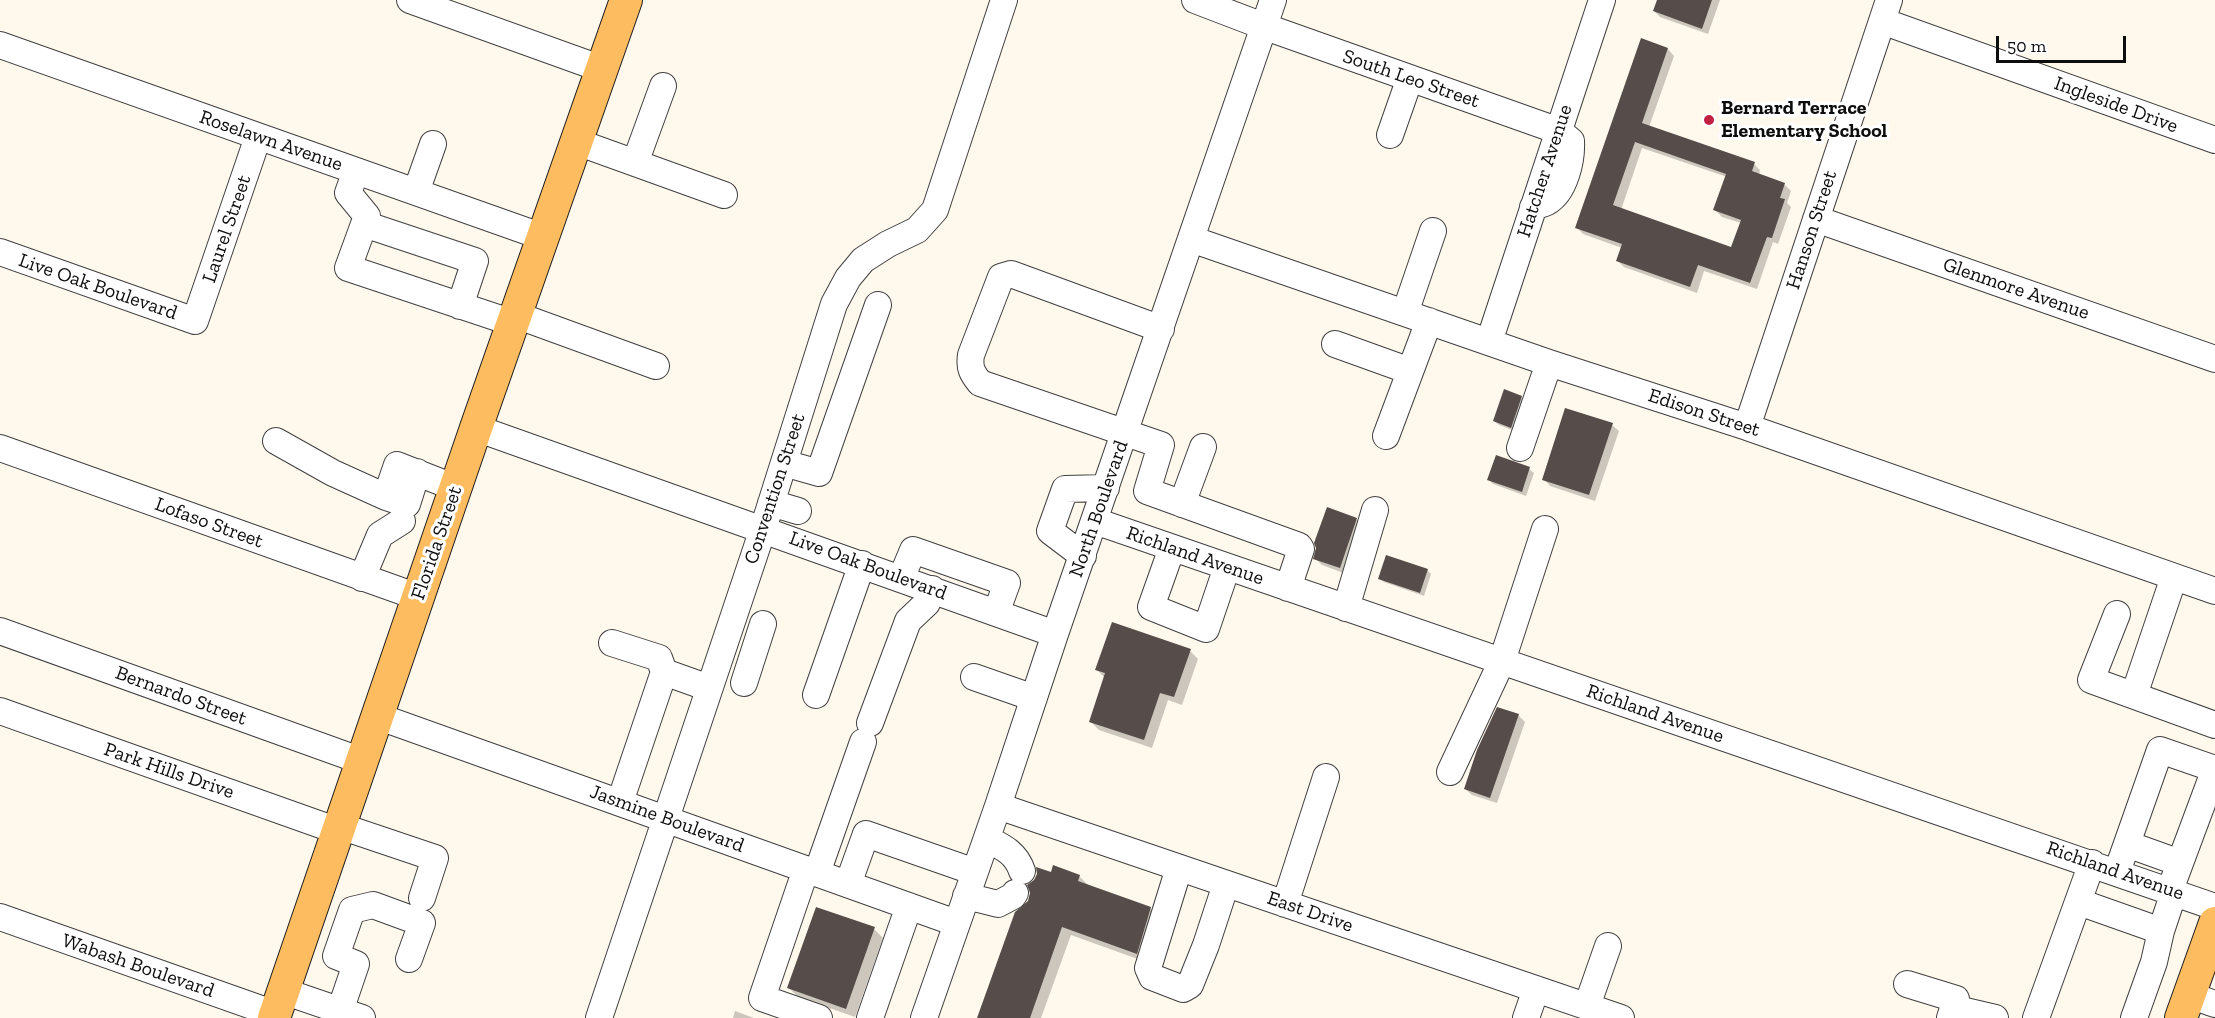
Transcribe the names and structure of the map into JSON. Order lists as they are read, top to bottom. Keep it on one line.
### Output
{"streets":{"main road":["Florida Street"],"street":["South Leo Street","Ingleside Drive","Roselawn Avenue","Hatcher Avenue","Laurel Street","Hanson Street","Live Oak Boulevard","Glenmore Avenue","Edison Street","Convention Street","North Boulevard","Lofaso Street","Richland Avenue","Bernardo Street","Park Hills Drive","Jasmine Boulevard","East Drive","Wabash Boulevard"]},"crossings":[["South Leo Street","Hatcher Avenue"],["South Leo Street","North Boulevard"],["Ingleside Drive","Hanson Street"],["Roselawn Avenue","Laurel Street"],["Roselawn Avenue","Florida Street"],["Hatcher Avenue","Edison Street"],["Laurel Street","Live Oak Boulevard"],["Hanson Street","Glenmore Avenue"],["Hanson Street","Edison Street"],["Live Oak Boulevard","Convention Street"],["Live Oak Boulevard","North Boulevard"],["Live Oak Boulevard","Florida Street"],["Edison Street","North Boulevard"],["Convention Street","Jasmine Boulevard"],["North Boulevard","Richland Avenue"],["North Boulevard","Jasmine Boulevard"],["North Boulevard","East Drive"],["Lofaso Street","Florida Street"],["Florida Street","Bernardo Street"],["Florida Street","Park Hills Drive"],["Florida Street","Jasmine Boulevard"],["Florida Street","Wabash Boulevard"]],"places":["Bernard Terrace Elementary School"],"scale_bar":"50 m"}
